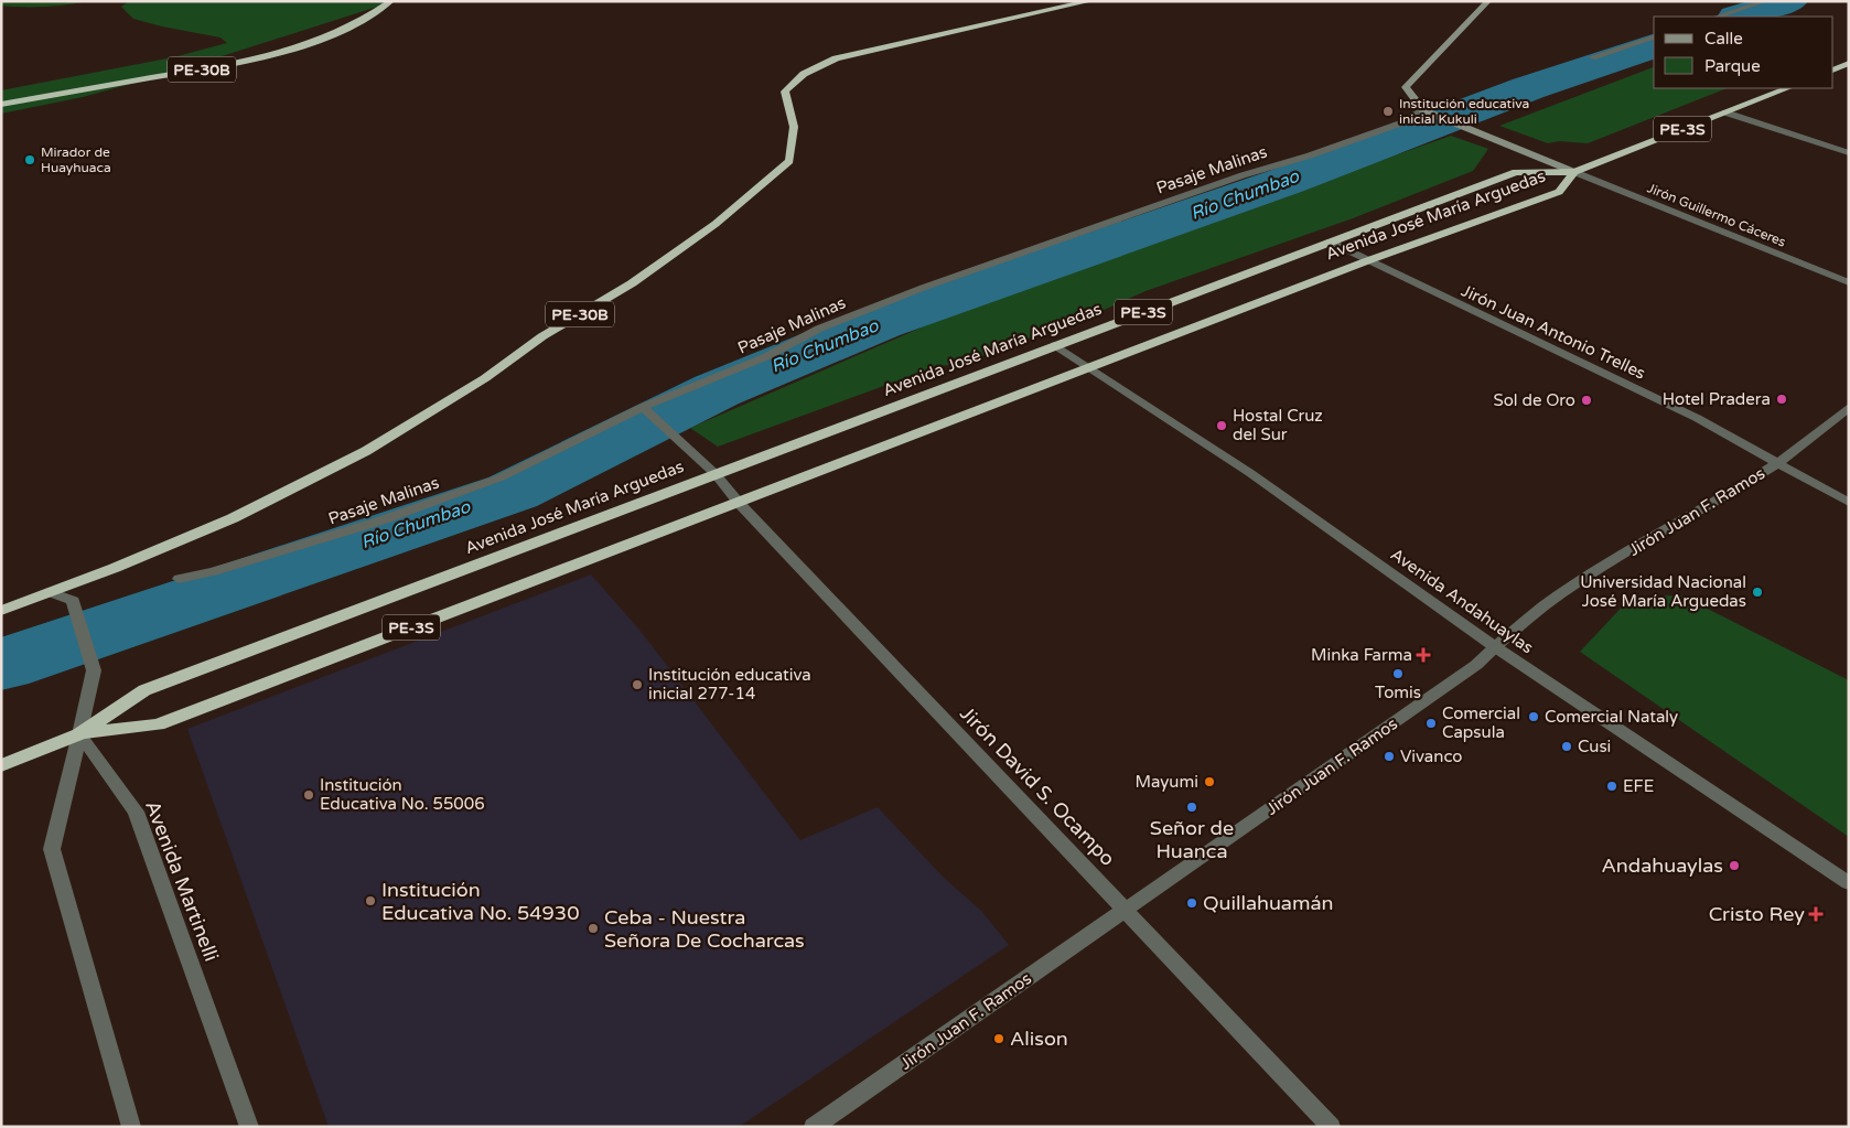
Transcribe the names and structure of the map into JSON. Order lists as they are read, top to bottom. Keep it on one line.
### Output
{"streets":{"highway":["PE-30B","PE-3S","Avenida José María Arguedas"],"street":["Pasaje Malinas","Jirón Guillermo Cáceres","Jirón Juan Antonio Trelles","Jirón Juan F. Ramos","Avenida Andahuaylas","Jirón David S. Ocampo","Avenida Martinelli"]},"crossings":[["PE-3S","Avenida José María Arguedas"],["PE-3S","Jirón Guillermo Cáceres"],["PE-3S","Avenida Martinelli"],["Pasaje Malinas","Jirón David S. Ocampo"],["Avenida José María Arguedas","Jirón Guillermo Cáceres"],["Avenida José María Arguedas","Jirón Juan Antonio Trelles"],["Avenida José María Arguedas","Avenida Andahuaylas"],["Avenida José María Arguedas","Jirón David S. Ocampo"],["Avenida José María Arguedas","Avenida Martinelli"],["Jirón Juan Antonio Trelles","Jirón Juan F. Ramos"],["Jirón Juan F. Ramos","Avenida Andahuaylas"],["Jirón Juan F. Ramos","Jirón David S. Ocampo"]],"water":["Río Chumbao"],"places":{"other":["Institución educativa inicial Kukuli","Mirador de Huayhuaca","Hotel Pradera","Sol de Oro","Hostal Cruz del Sur","Universidad Nacional José María Arguedas","Tomis","Institución educativa inicial 277-14","Comercial Nataly","Comercial Capsula","Cusi","Vivanco","Mayumi","EFE","Institución Educativa No. 55006","Señor de Huanca","Andahuaylas","Institución Educativa No. 54930","Quillahuamán","Ceba - Nuestra Señora De Cocharcas","Alison"],"health":["Minka Farma","Cristo Rey"]},"legend":["Calle","Parque"]}
